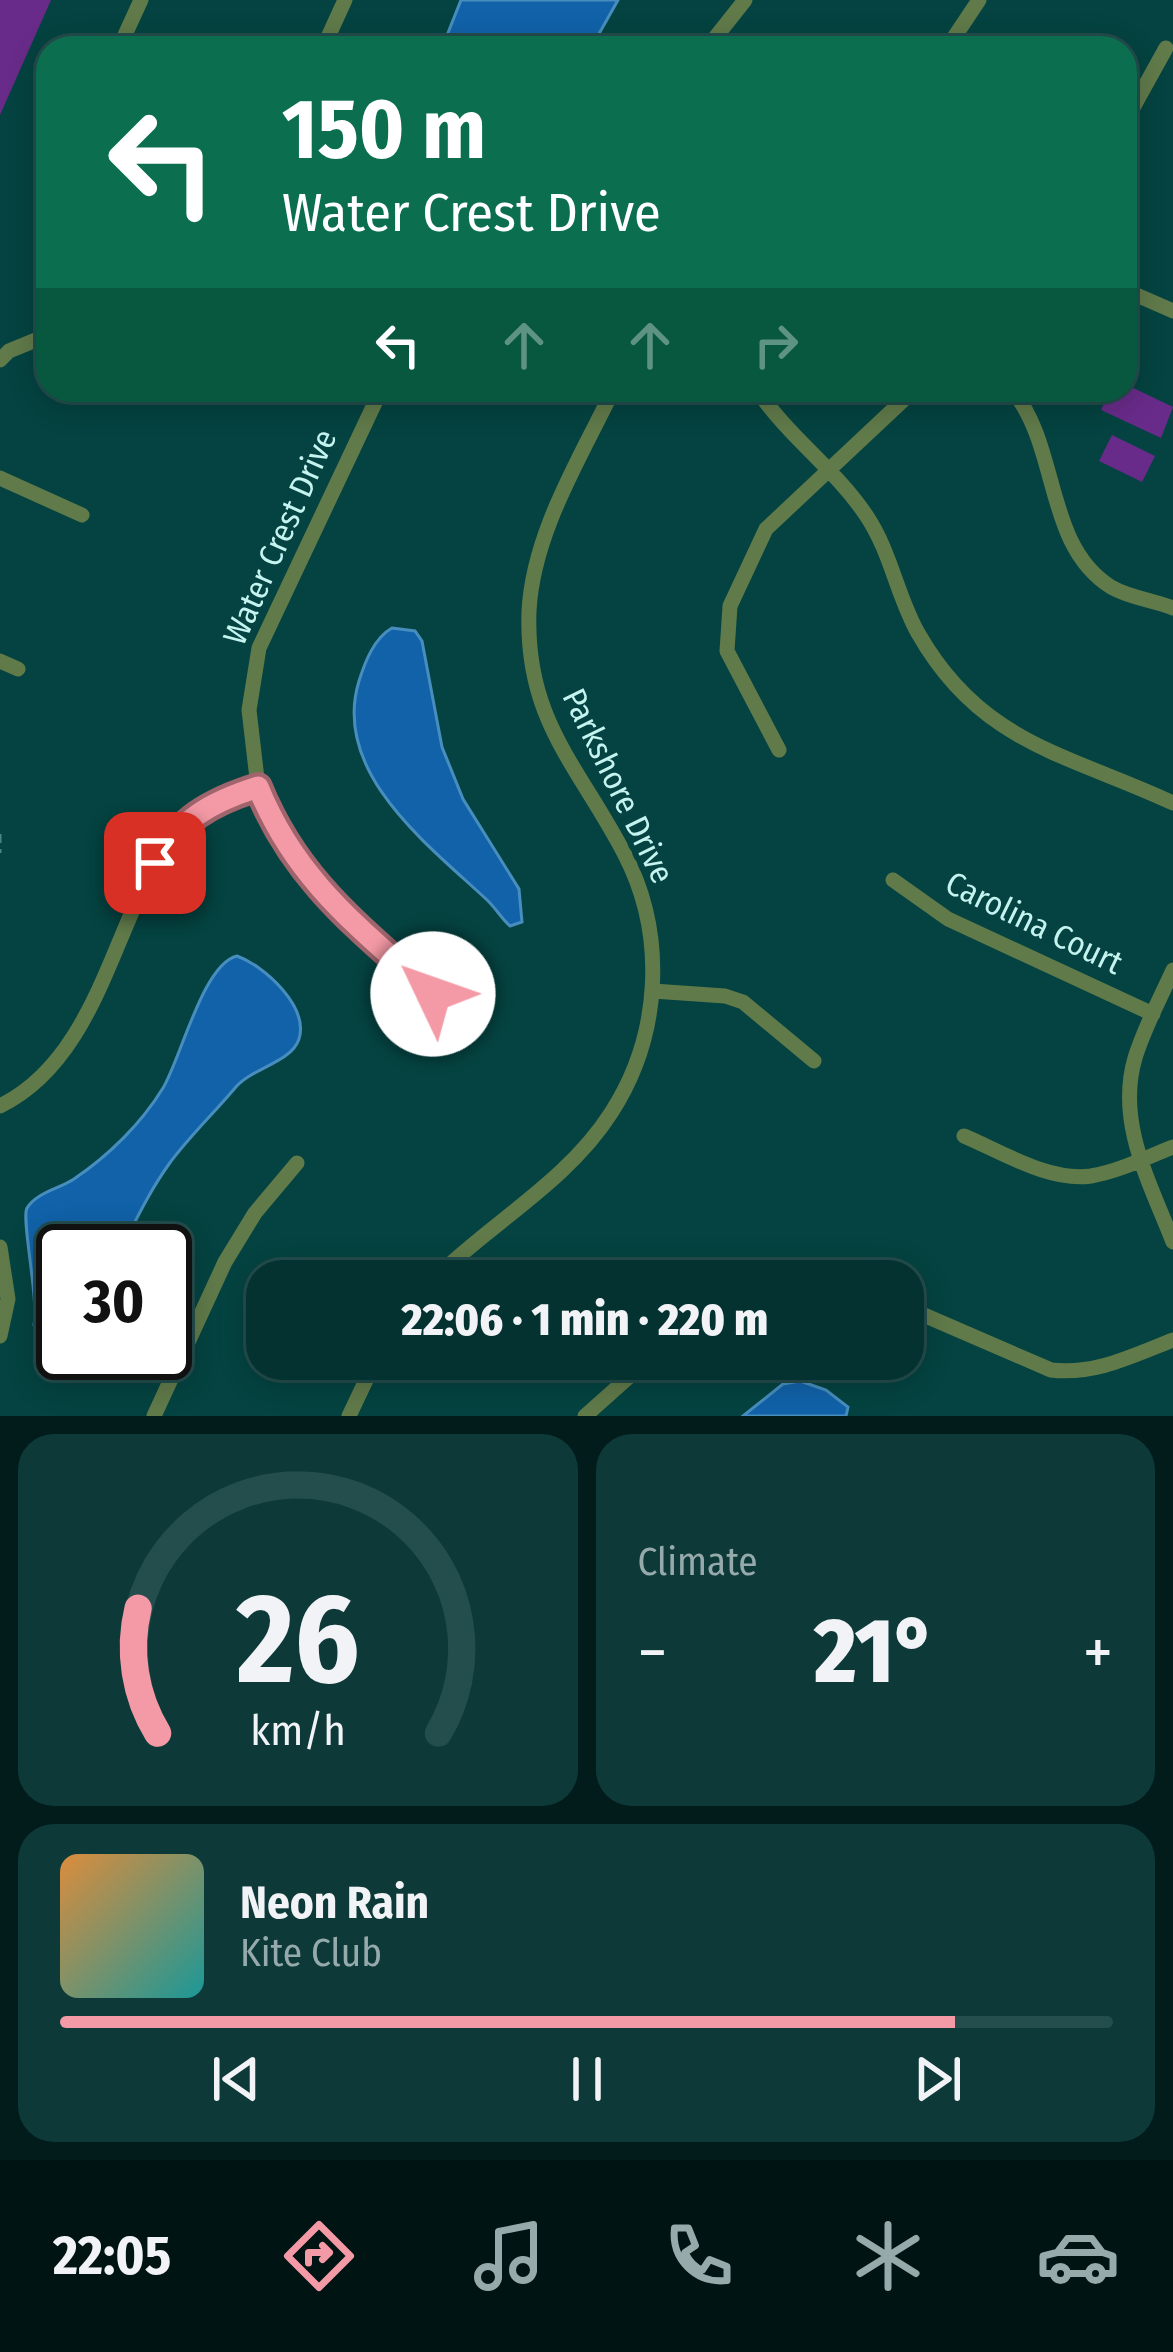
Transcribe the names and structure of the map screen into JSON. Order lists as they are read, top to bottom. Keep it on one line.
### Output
{"streets":{"street":["Water Crest Drive","Parkshore Drive","Carolina Court"]},"page":{"turn":["150 m","Water Crest Drive"],"limit":"30","trip":"22:06 · 1 min · 220 m","tile":"Climate","heat":["−","21°","+"],"song":["Neon Rain","Kite Club"],"tabs":"22:05","gauge":["26","km/h"]}}
